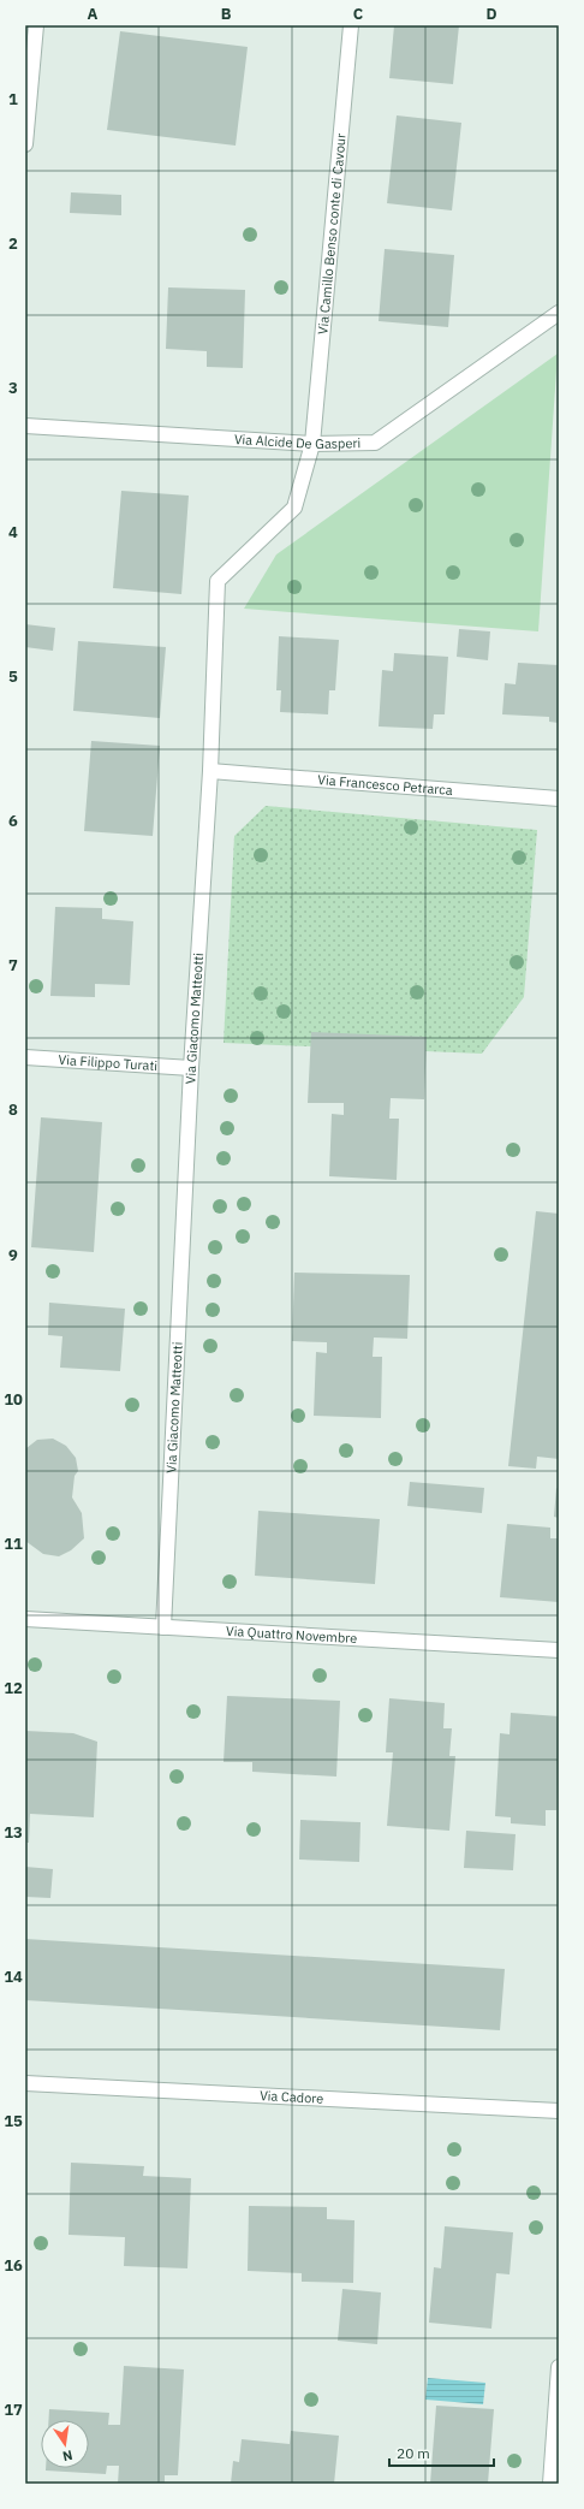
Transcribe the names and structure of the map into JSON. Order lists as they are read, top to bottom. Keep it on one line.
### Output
{"streets":{"street":["Via Camillo Benso conte di Cavour","Via Alcide De Gasperi","Via Francesco Petrarca","Via Giacomo Matteotti","Via Filippo Turati","Via Quattro Novembre","Via Cadore"]},"crossings":[["Via Camillo Benso conte di Cavour","Via Alcide De Gasperi"],["Via Camillo Benso conte di Cavour","Via Giacomo Matteotti"],["Via Alcide De Gasperi","Via Giacomo Matteotti"],["Via Francesco Petrarca","Via Giacomo Matteotti"],["Via Giacomo Matteotti","Via Filippo Turati"],["Via Giacomo Matteotti","Via Quattro Novembre"]],"scale_bar":"20 m","north":"bottom","grid":{"columns":["A","B","C","D"],"rows":["1","2","3","4","5","6","7","8","9","10","11","12","13","14","15","16","17"]}}
